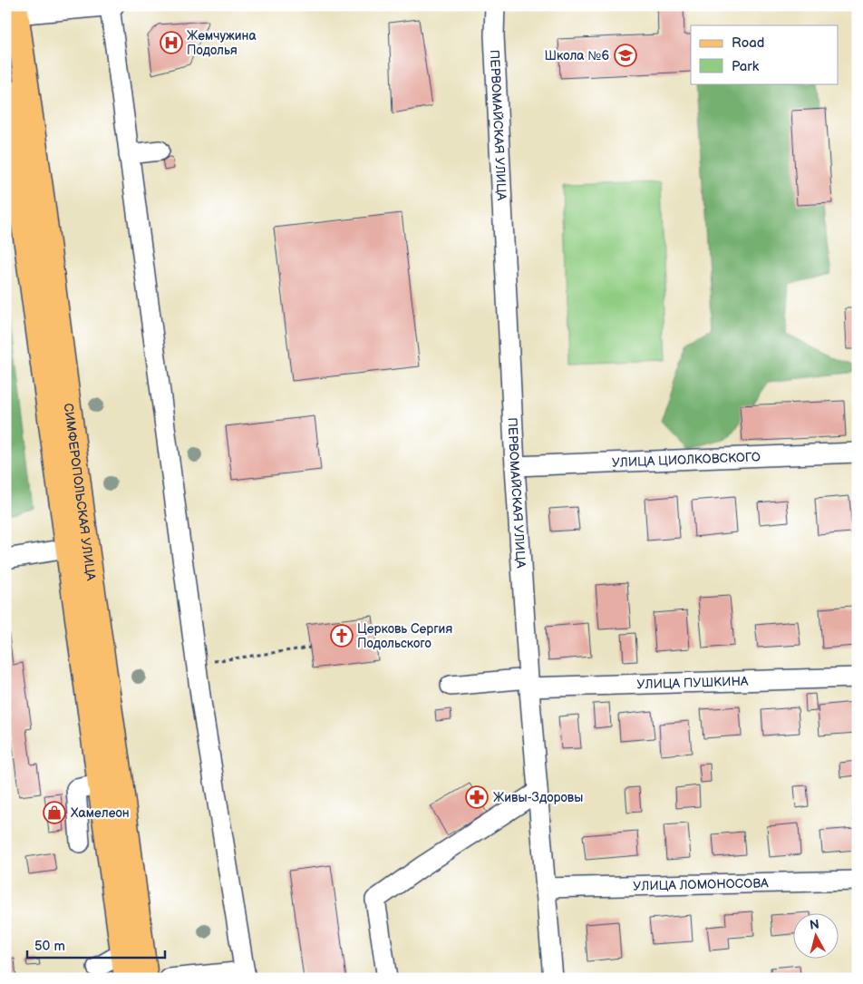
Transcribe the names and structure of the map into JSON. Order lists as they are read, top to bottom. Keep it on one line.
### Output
{"streets":{"main road":["СИМФЕРОПОЛЬСКАЯ УЛИЦА"],"street":["ПЕРВОМАЙСКАЯ УЛИЦА","УЛИЦА ЦИОЛКОВСКОГО","УЛИЦА ПУШКИНА","УЛИЦА ЛОМОНОСОВА"]},"crossings":[["ПЕРВОМАЙСКАЯ УЛИЦА","УЛИЦА ЦИОЛКОВСКОГО"],["ПЕРВОМАЙСКАЯ УЛИЦА","УЛИЦА ПУШКИНА"],["ПЕРВОМАЙСКАЯ УЛИЦА","УЛИЦА ЛОМОНОСОВА"]],"places":{"hospital":["Жемчужина Подолья"],"school or university":["Школа №6"],"church":["Церковь Сергия Подольского"],"pharmacy":["Живы-Здоровы"],"shop":["Хамелеон"]},"legend":["Road","Park"],"scale_bar":"50 m","north":"top"}
